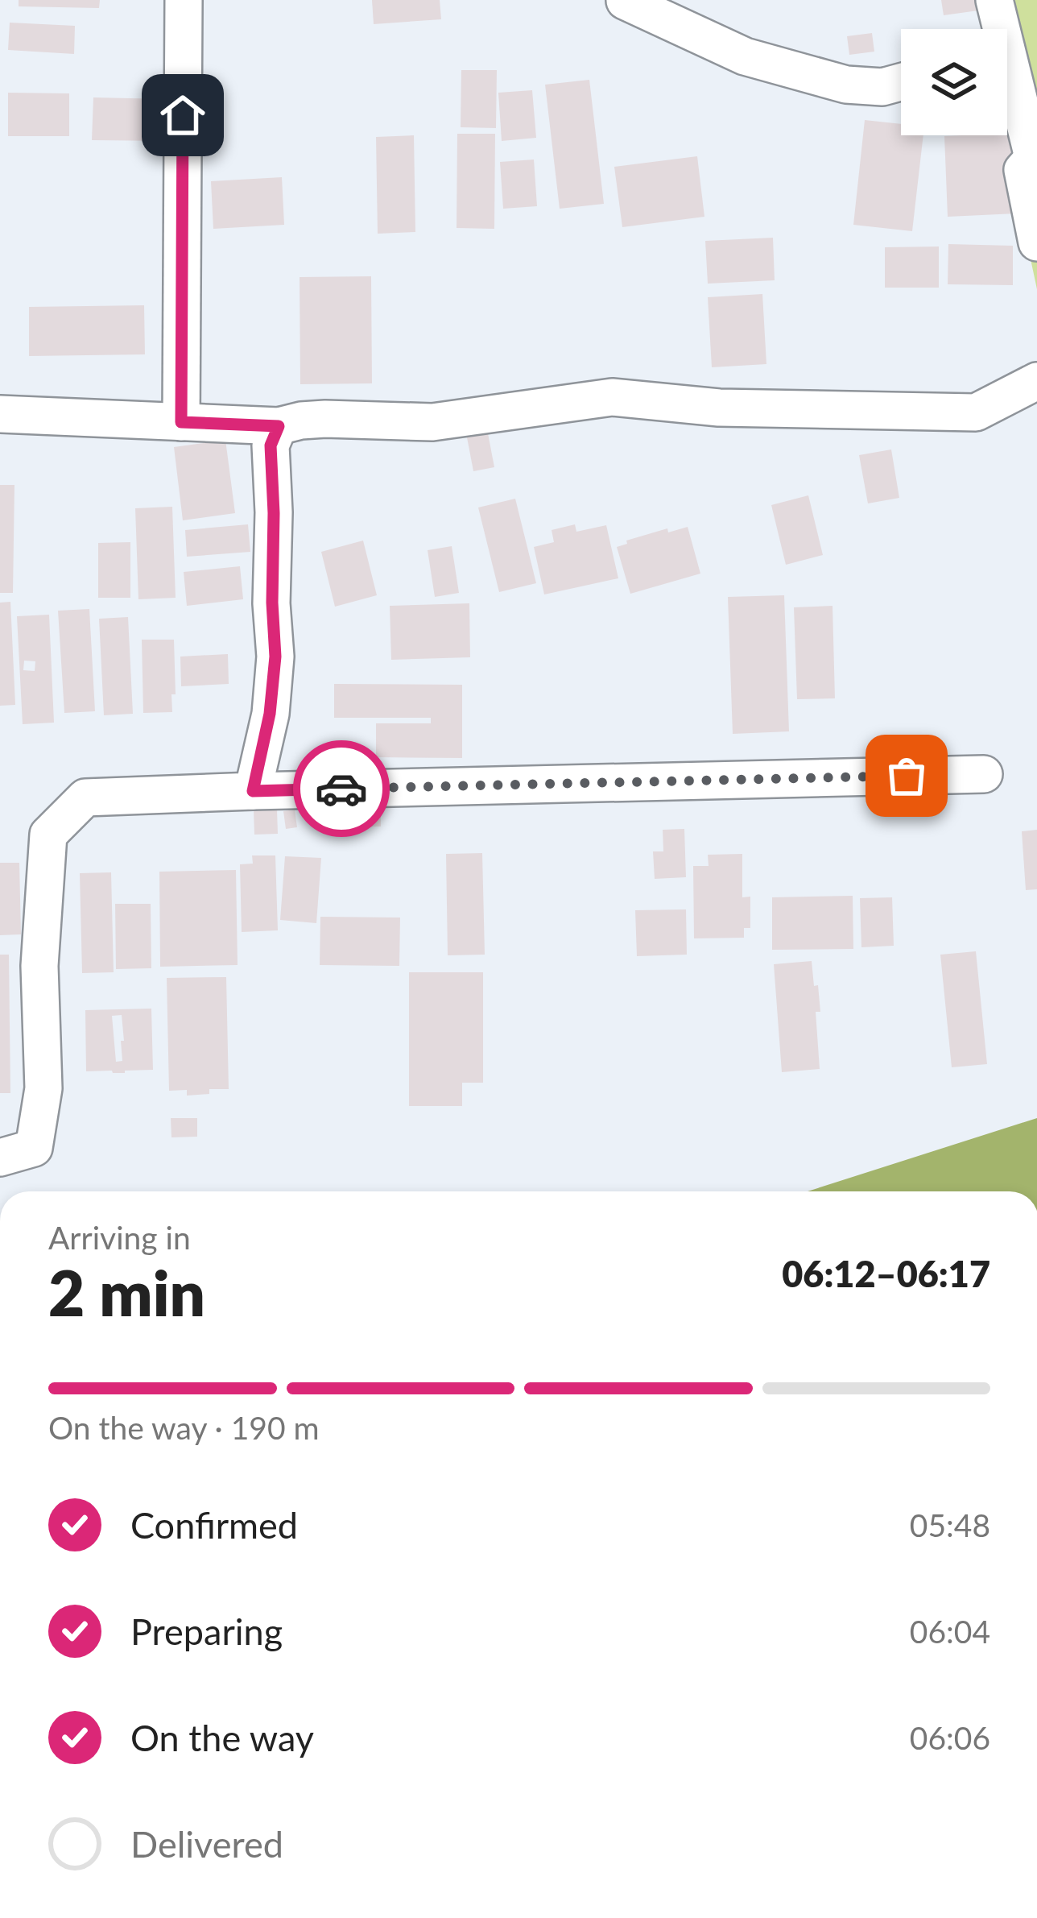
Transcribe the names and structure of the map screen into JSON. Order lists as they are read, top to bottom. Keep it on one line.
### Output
{"page":{"heading":["2 min","Arriving in","06:12–06:17"],"bar":"On the way · 190 m","list":[["Confirmed","05:48"],["Preparing","06:04"],["On the way","06:06"],"Delivered"]}}
